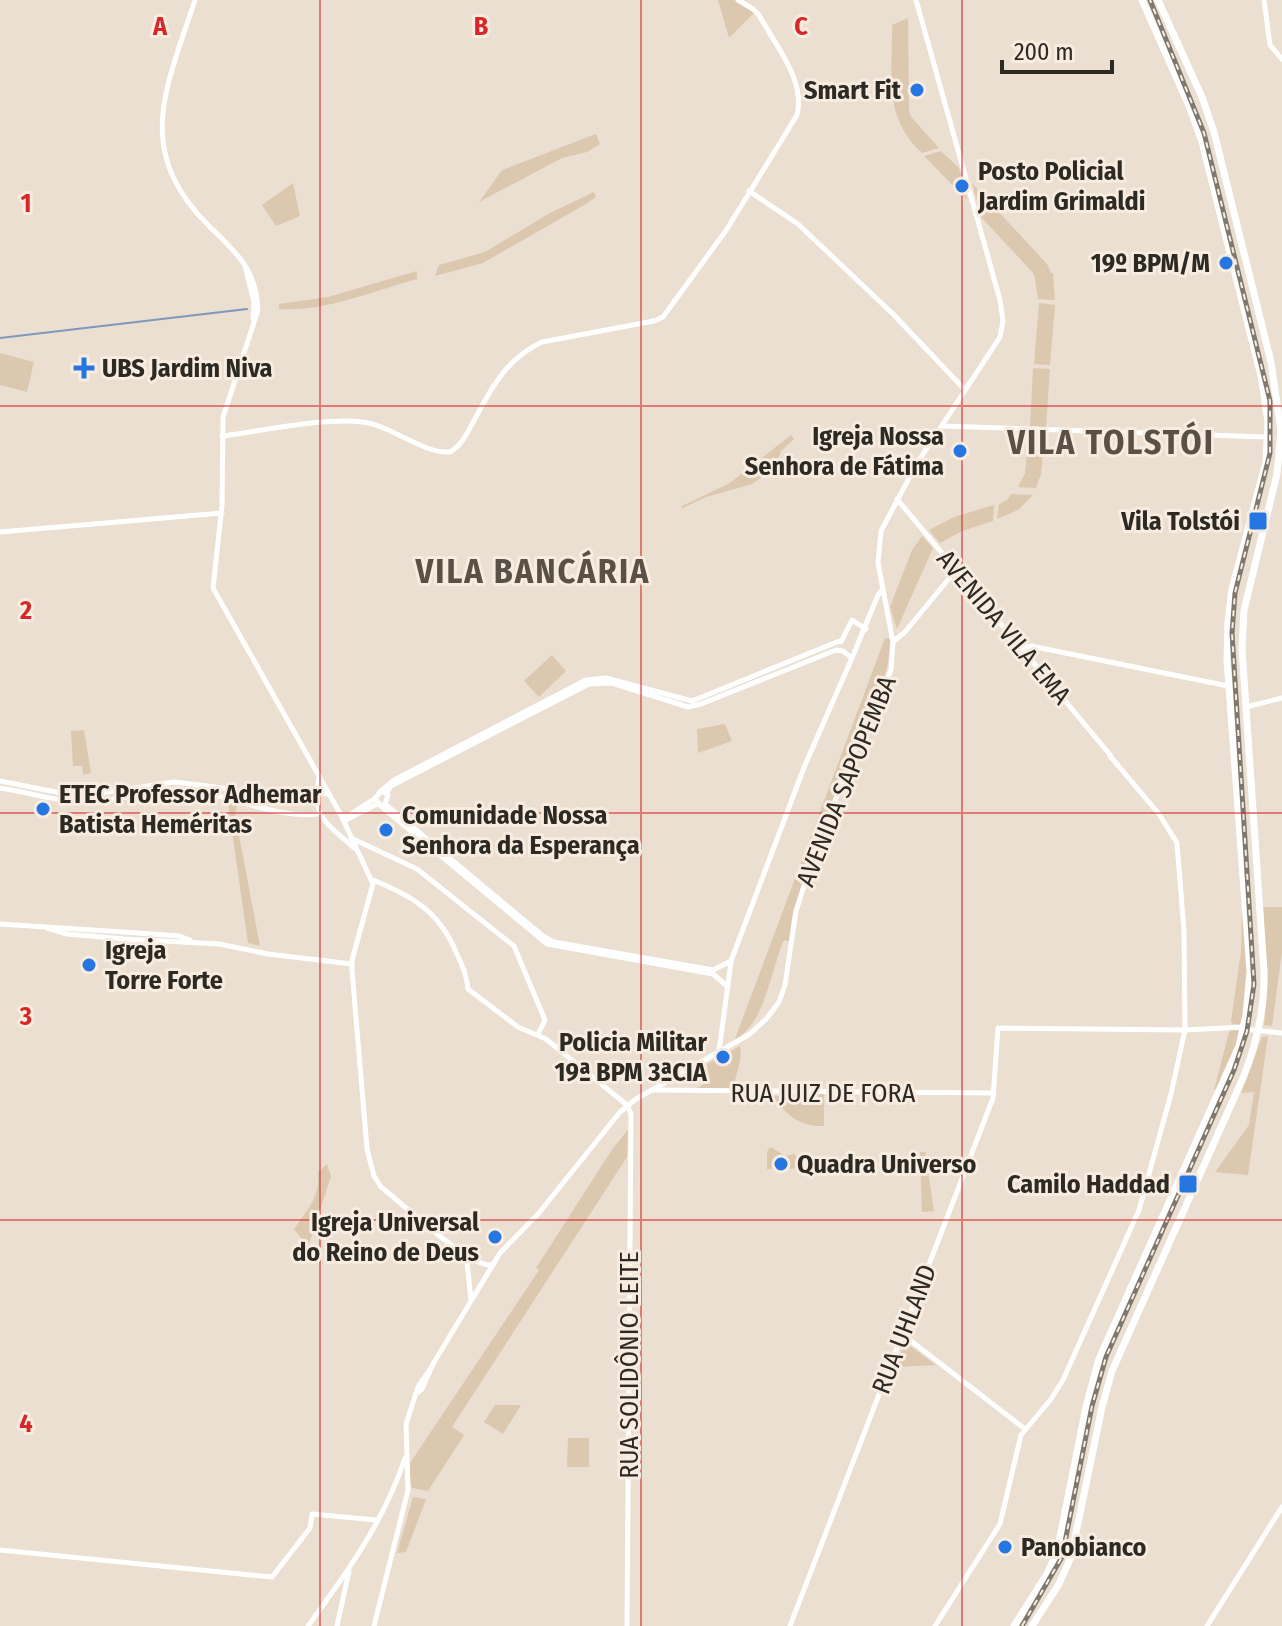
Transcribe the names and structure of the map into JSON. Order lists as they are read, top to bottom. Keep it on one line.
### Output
{"streets":{"main road":["AVENIDA VILA EMA","AVENIDA SAPOPEMBA","RUA JUIZ DE FORA","RUA UHLAND","RUA SOLIDÔNIO LEITE"]},"crossings":[["AVENIDA VILA EMA","AVENIDA SAPOPEMBA"],["AVENIDA VILA EMA","RUA UHLAND"],["AVENIDA SAPOPEMBA","RUA JUIZ DE FORA"],["AVENIDA SAPOPEMBA","RUA SOLIDÔNIO LEITE"],["RUA JUIZ DE FORA","RUA UHLAND"]],"districts":["VILA TOLSTÓI","VILA BANCÁRIA"],"places":{"other":["Smart Fit","Posto Policial Jardim Grimaldi","19º BPM/M","Igreja Nossa Senhora de Fátima","ETEC Professor Adhemar Batista Heméritas","Comunidade Nossa Senhora da Esperança","Igreja Torre Forte","Policia Militar 19ª BPM 3ªCIA","Quadra Universo","Igreja Universal do Reino de Deus","Panobianco"],"health":["UBS Jardim Niva"],"transit":["Vila Tolstói","Camilo Haddad"]},"scale_bar":"200 m","grid":{"columns":["A","B","C"],"rows":["1","2","3","4"]}}
